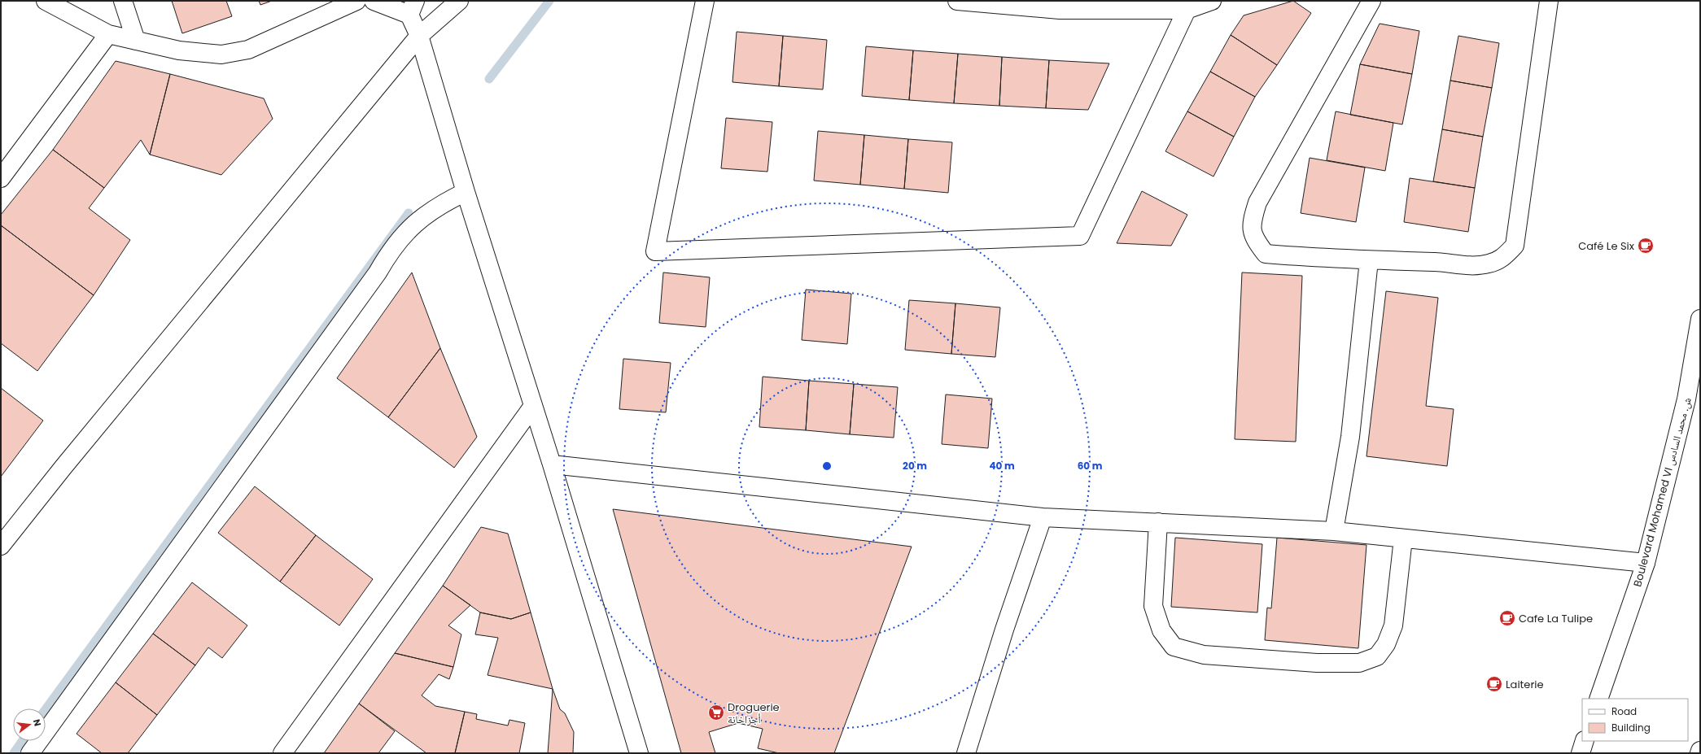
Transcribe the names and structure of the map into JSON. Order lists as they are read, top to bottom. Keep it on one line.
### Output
{"streets":{"street":["Boulevard Mohamed VI ش. محمد السادس"]},"places":{"cafe":["Café Le Six","Cafe La Tulipe","Laiterie"],"supermarket":["Droguerie أجزاخانة"]},"legend":["Road","Building"],"north":"right","rings":["20 m","40 m","60 m"]}
